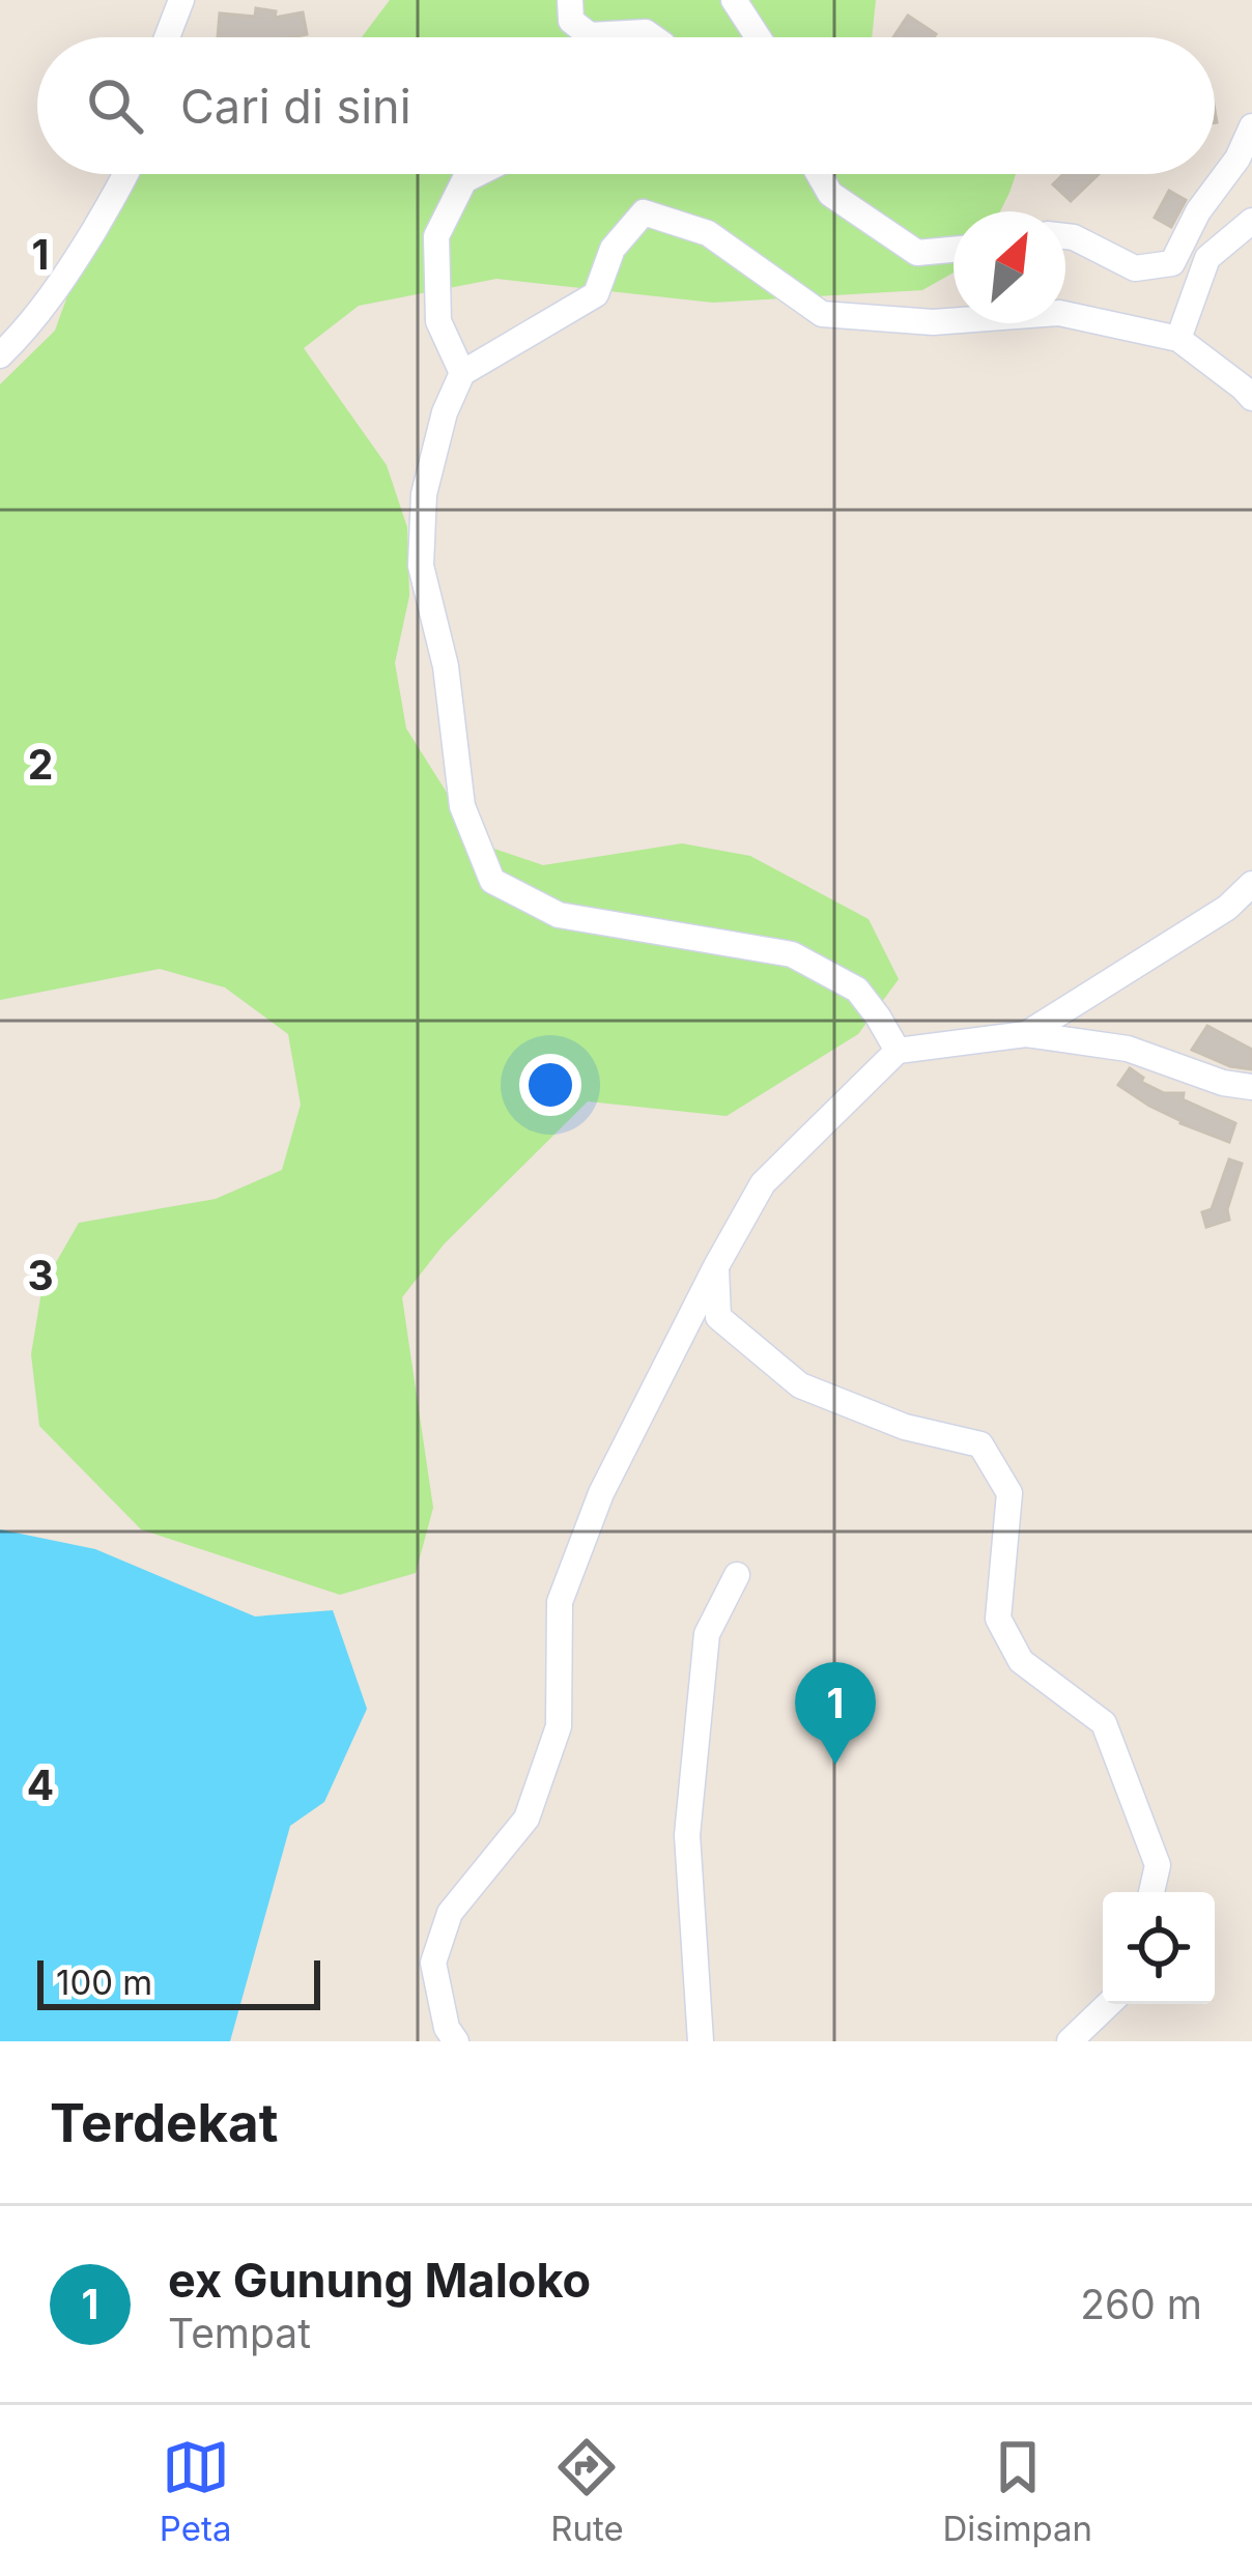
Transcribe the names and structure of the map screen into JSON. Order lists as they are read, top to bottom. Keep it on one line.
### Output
{"scale_bar":"100 m","north":"top right","page":{"search":"Cari di sini","pins":"1","scale":"100 m","heading":"Terdekat","list":[{"mark":"1","name":"ex Gunung Maloko","note":"Tempat","value":"260 m"}],"nav":["Peta","Rute","Disimpan"]},"grid":{"rows":["1","2","3","4"]}}
